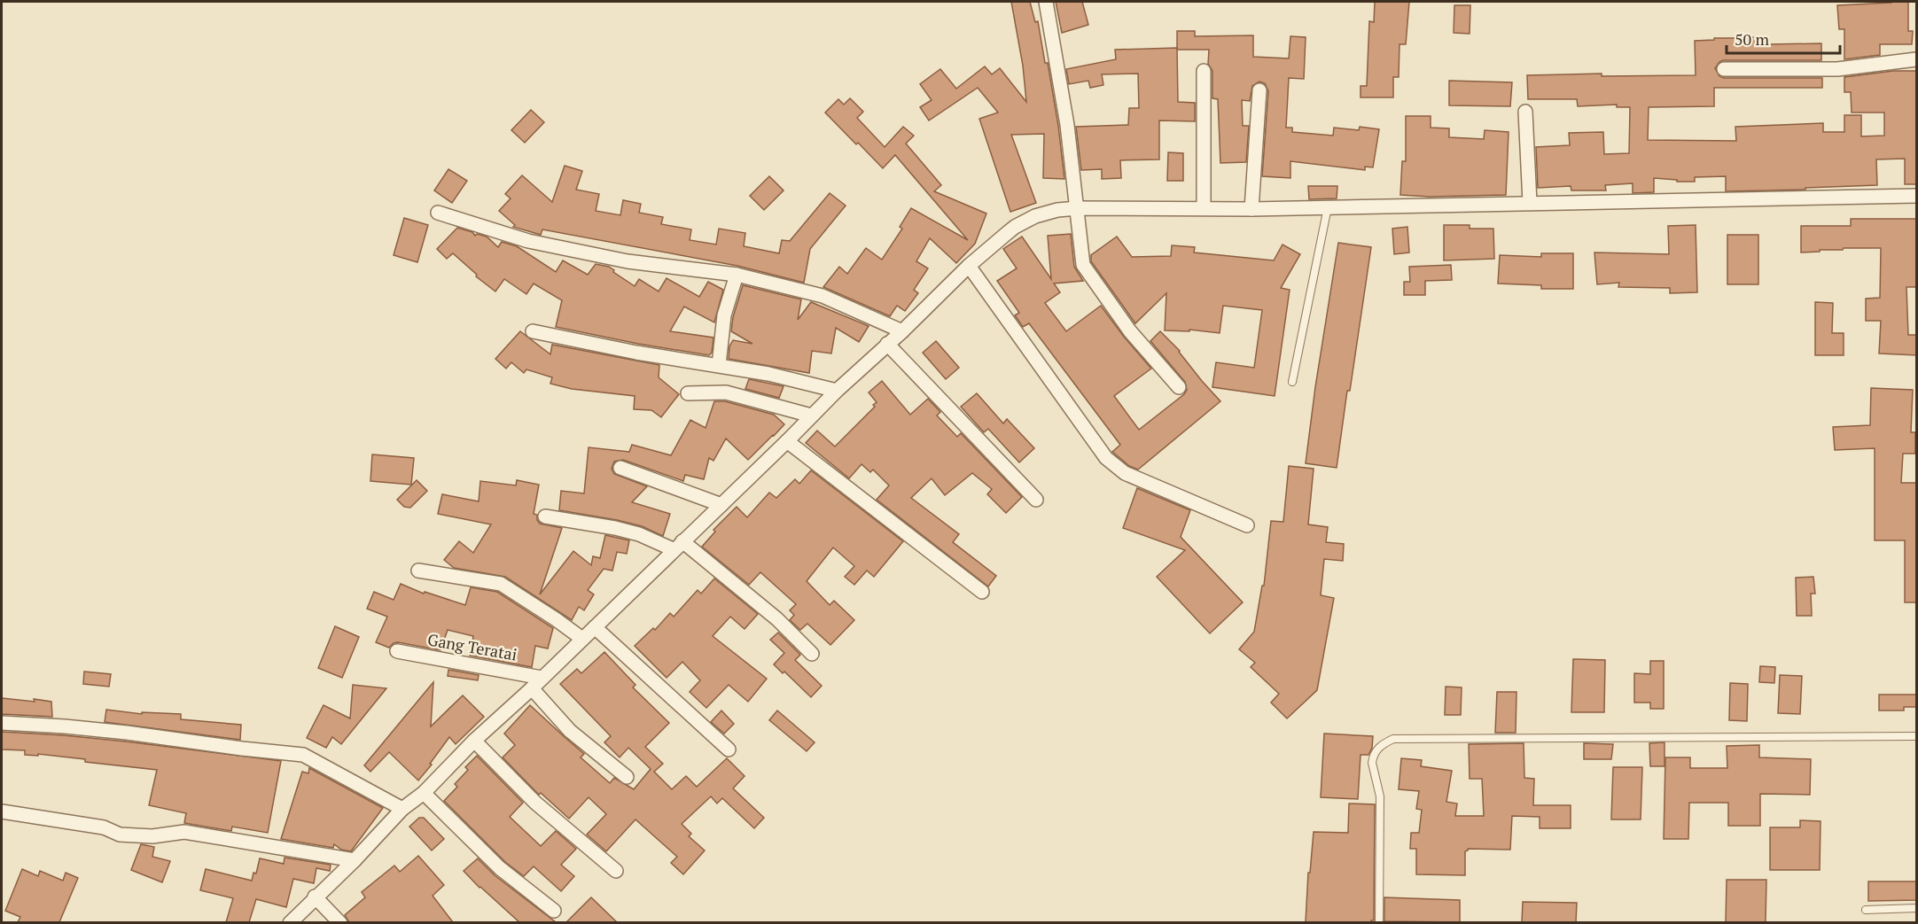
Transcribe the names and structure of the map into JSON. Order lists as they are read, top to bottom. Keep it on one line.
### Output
{"streets":{"street":["Gang Teratai"]},"scale_bar":"50 m"}
